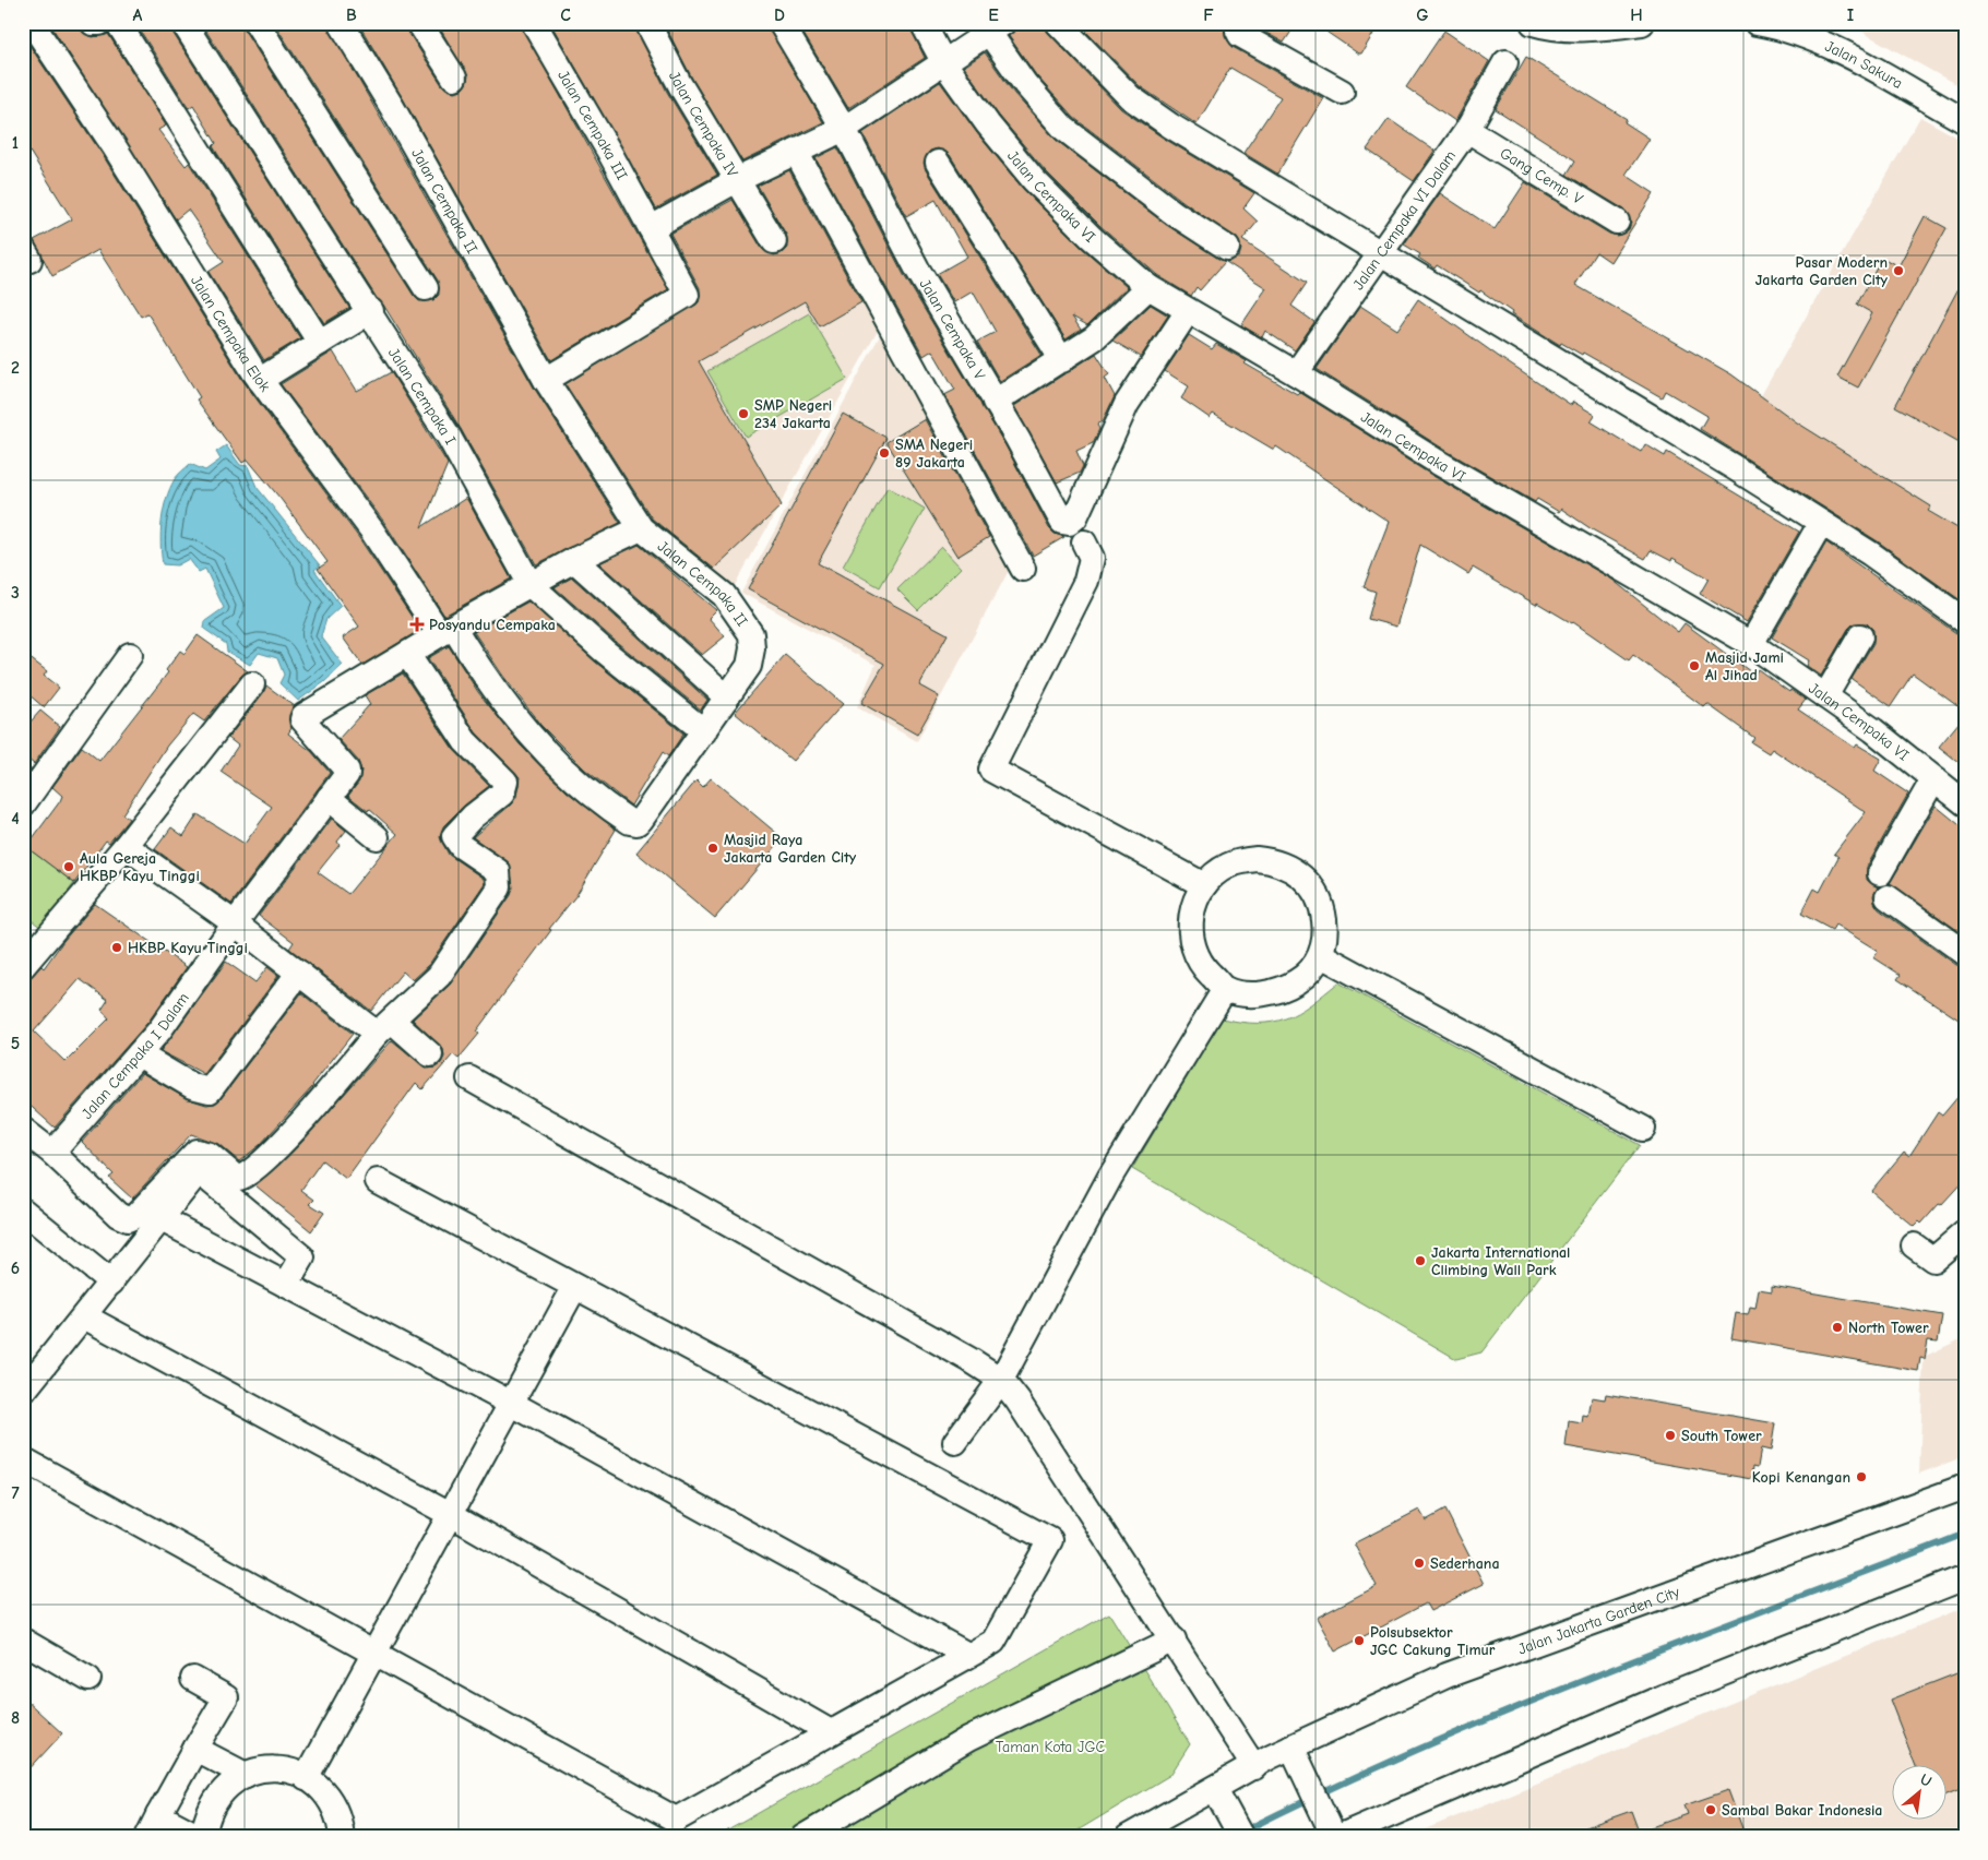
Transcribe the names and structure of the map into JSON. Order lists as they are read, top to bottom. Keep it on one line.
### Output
{"streets":{"street":["Jalan Sakura","Jalan Cempaka IV","Jalan Cempaka III","Gang Cemp. V","Jalan Cempaka VI","Jalan Cempaka II","Jalan Cempaka VI Dalam","Jalan Cempaka V","Jalan Cempaka Elok","Jalan Cempaka I","Jalan Cempaka I Dalam","Jalan Jakarta Garden City"]},"crossings":[["Jalan Cempaka IV","Jalan Cempaka V"],["Jalan Cempaka III","Jalan Cempaka II"],["Gang Cemp. V","Jalan Cempaka VI Dalam"],["Jalan Cempaka VI","Jalan Cempaka VI Dalam"],["Jalan Cempaka VI","Jalan Cempaka V"],["Jalan Cempaka II","Jalan Cempaka Elok"],["Jalan Cempaka II","Jalan Cempaka I"],["Jalan Cempaka Elok","Jalan Cempaka I"]],"parks":["Taman Kota JGC"],"places":{"other":["Pasar Modern Jakarta Garden City","SMP Negeri 234 Jakarta","SMA Negeri 89 Jakarta","Masjid Jami Al Jihad","Masjid Raya Jakarta Garden City","Aula Gereja HKBP Kayu Tinggi","HKBP Kayu Tinggi","Jakarta International Climbing Wall Park","North Tower","South Tower","Kopi Kenangan","Sederhana","Polsubsektor JGC Cakung Timur","Sambal Bakar Indonesia"],"health":["Posyandu Cempaka"]},"north":"top right","grid":{"columns":["A","B","C","D","E","F","G","H","I"],"rows":["1","2","3","4","5","6","7","8"]}}
